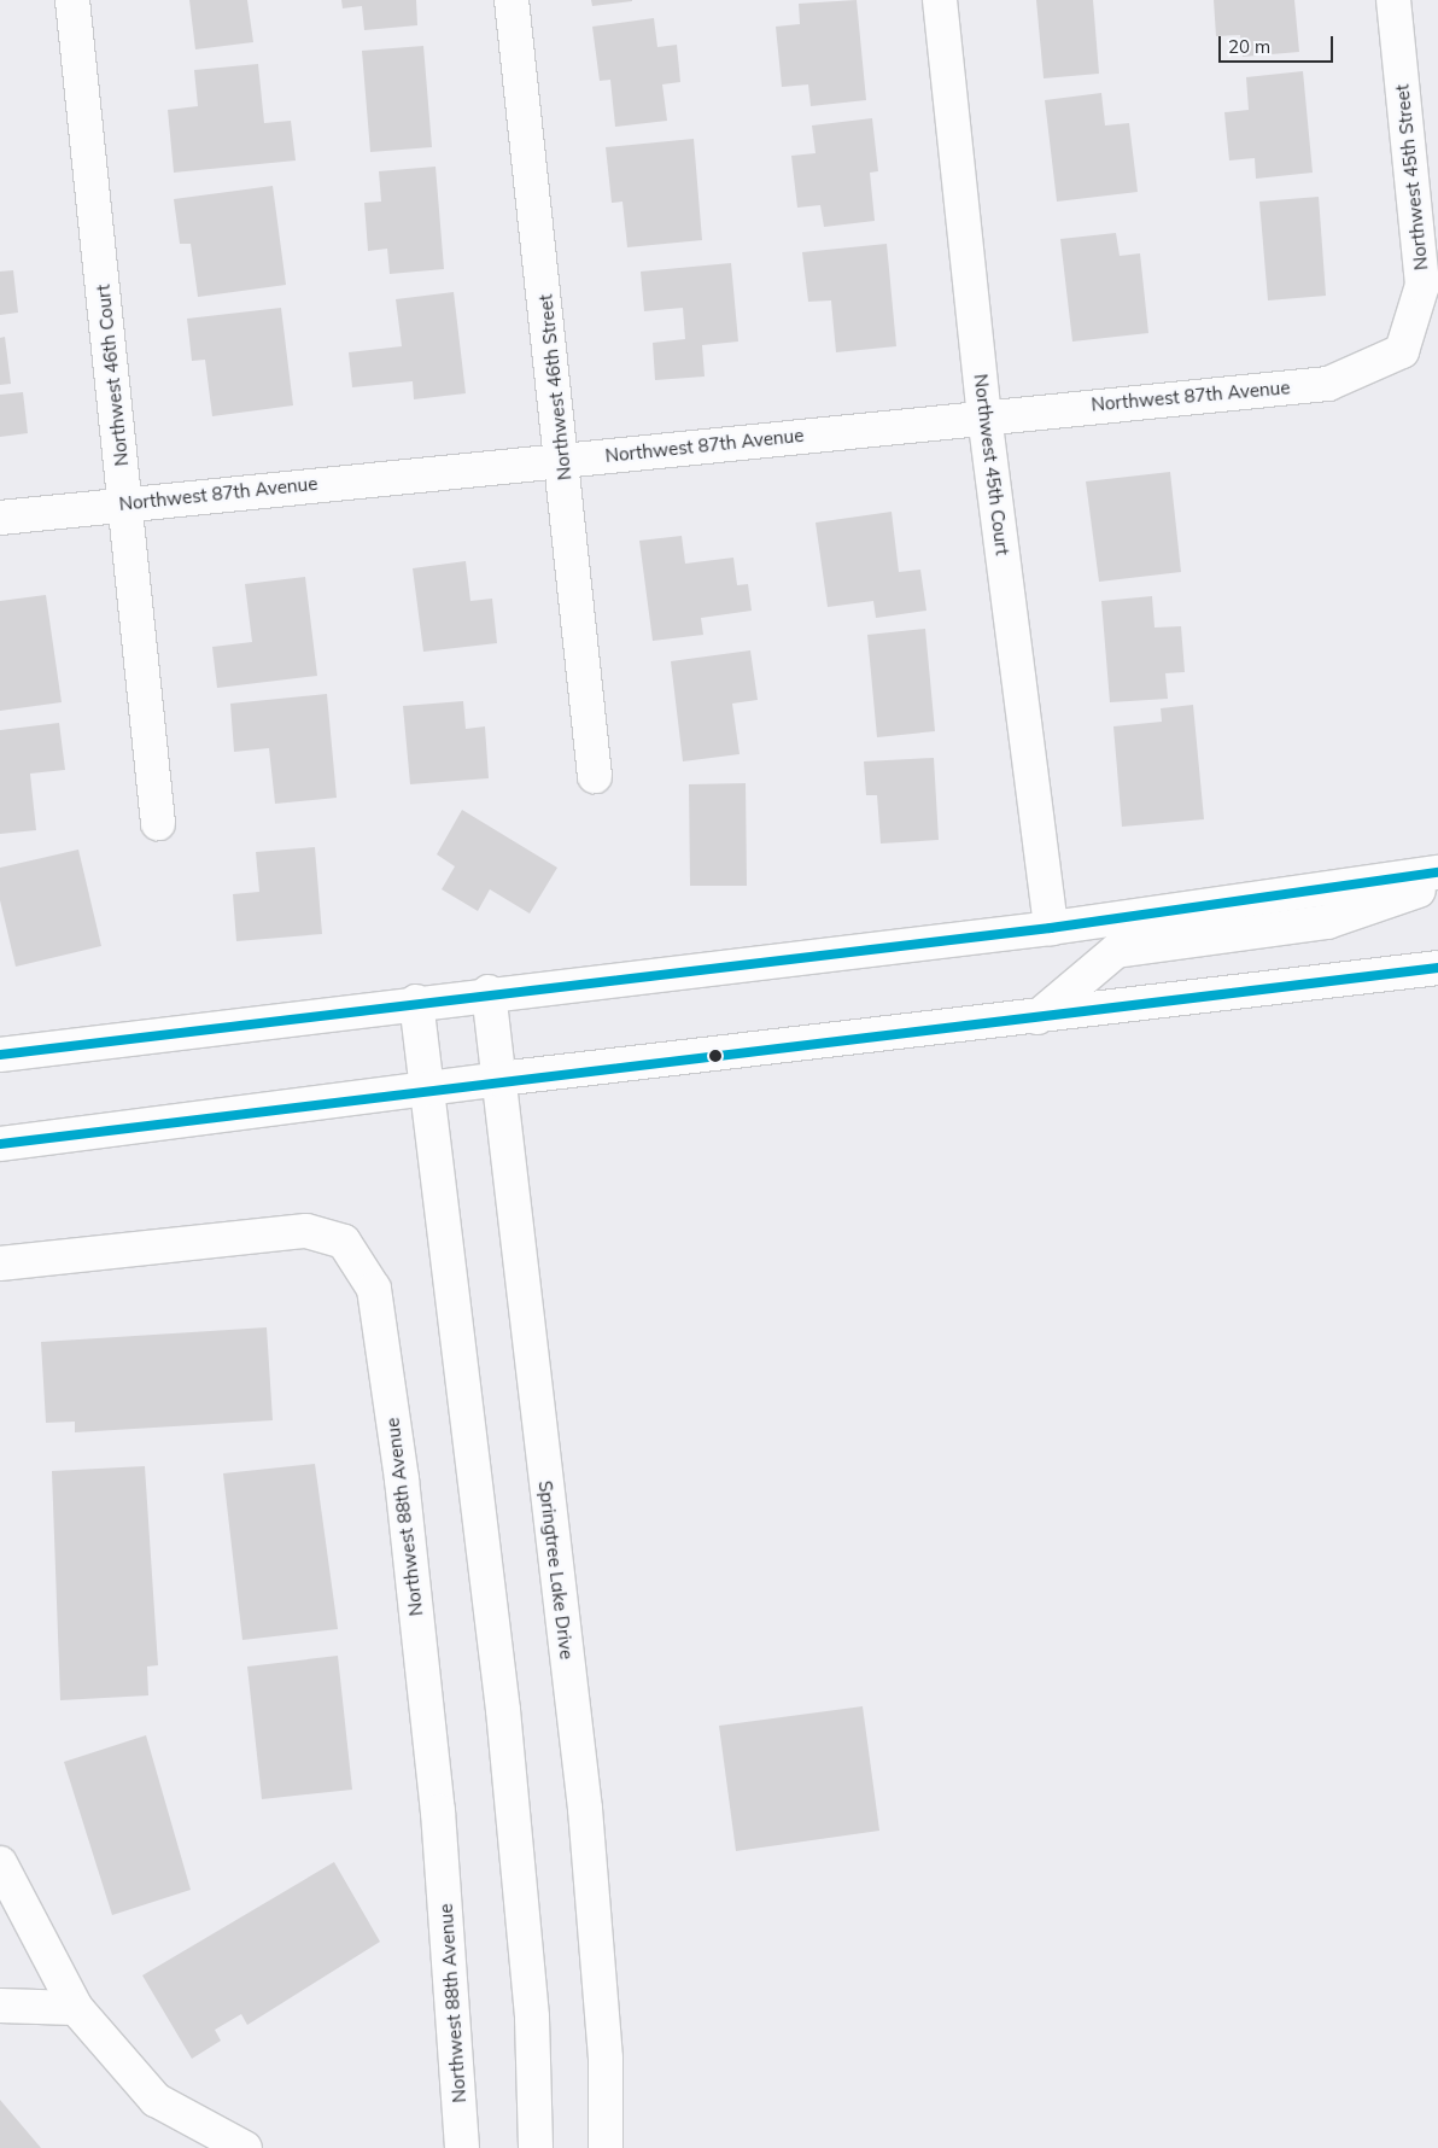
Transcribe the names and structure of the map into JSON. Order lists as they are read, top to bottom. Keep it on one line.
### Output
{"streets":{"street":["Northwest 45th Street","Northwest 46th Court","Northwest 46th Street","Northwest 87th Avenue","Northwest 45th Court","Northwest 88th Avenue","Springtree Lake Drive"]},"crossings":[["Northwest 45th Street","Northwest 87th Avenue"],["Northwest 46th Court","Northwest 87th Avenue"],["Northwest 46th Street","Northwest 87th Avenue"],["Northwest 87th Avenue","Northwest 45th Court"]],"scale_bar":"20 m"}
